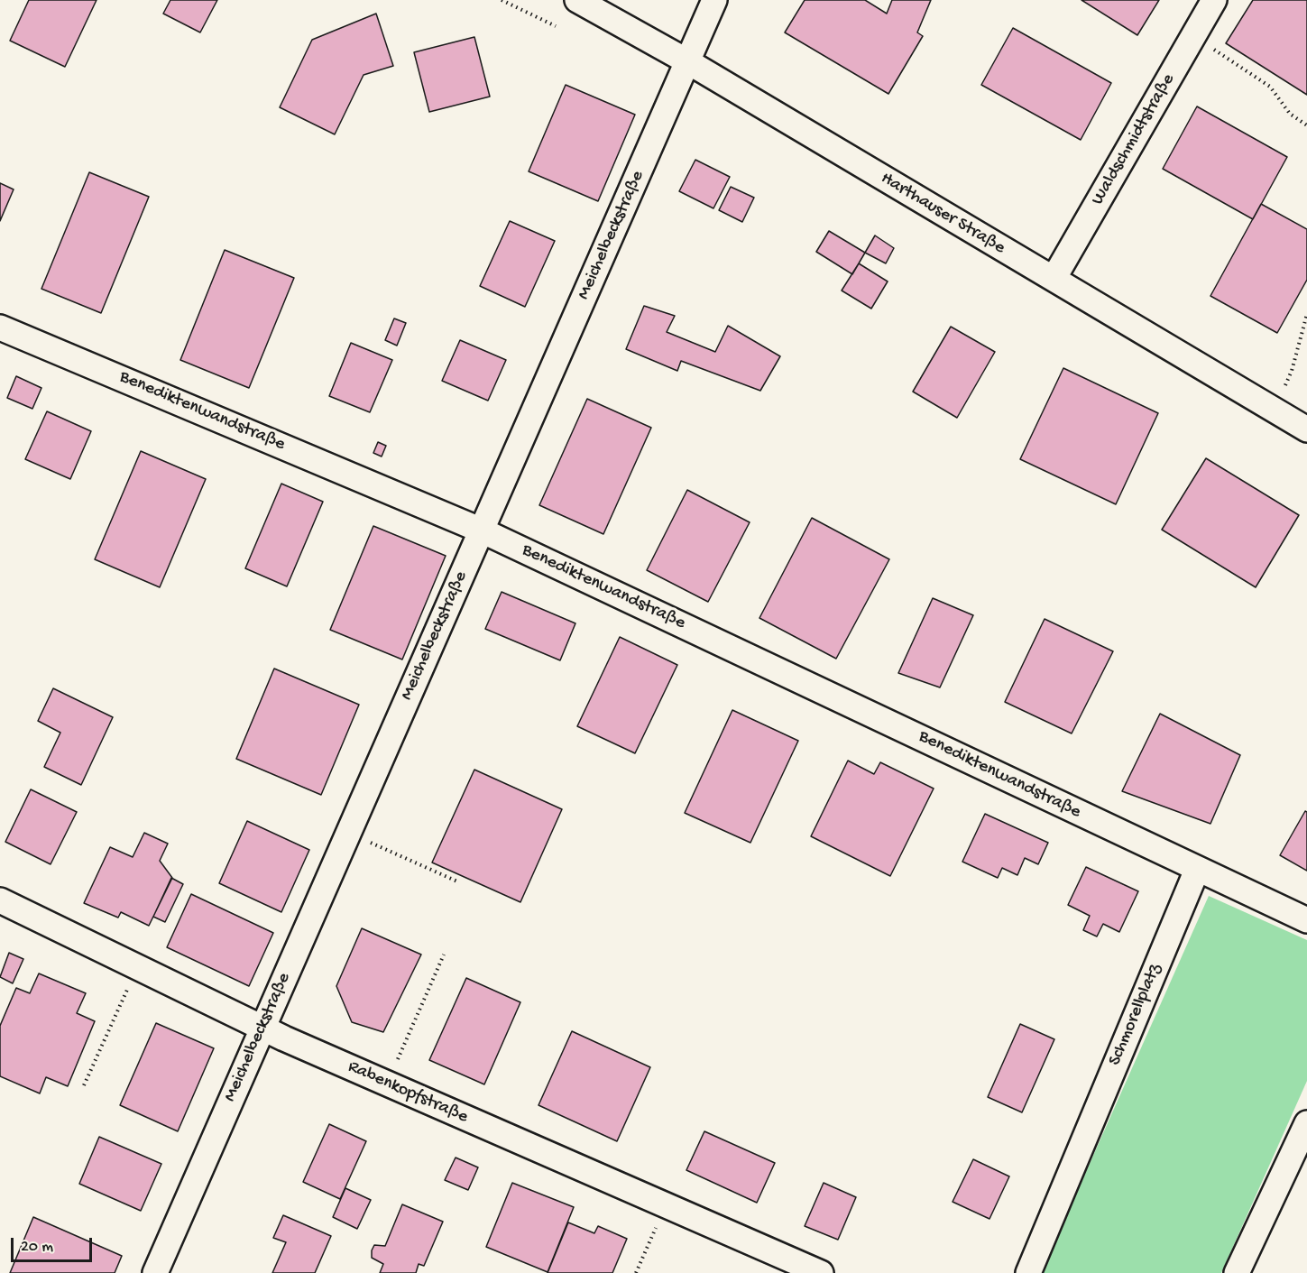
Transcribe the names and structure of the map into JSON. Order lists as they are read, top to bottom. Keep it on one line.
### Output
{"streets":{"street":["Waldschmidtstraße","Harthauser Straße","Meichelbeckstraße","Benediktenwandstraße","Schmorellplatz","Rabenkopfstraße"]},"crossings":[["Waldschmidtstraße","Harthauser Straße"],["Harthauser Straße","Meichelbeckstraße"],["Meichelbeckstraße","Benediktenwandstraße"],["Meichelbeckstraße","Rabenkopfstraße"],["Benediktenwandstraße","Schmorellplatz"]],"scale_bar":"20 m"}
